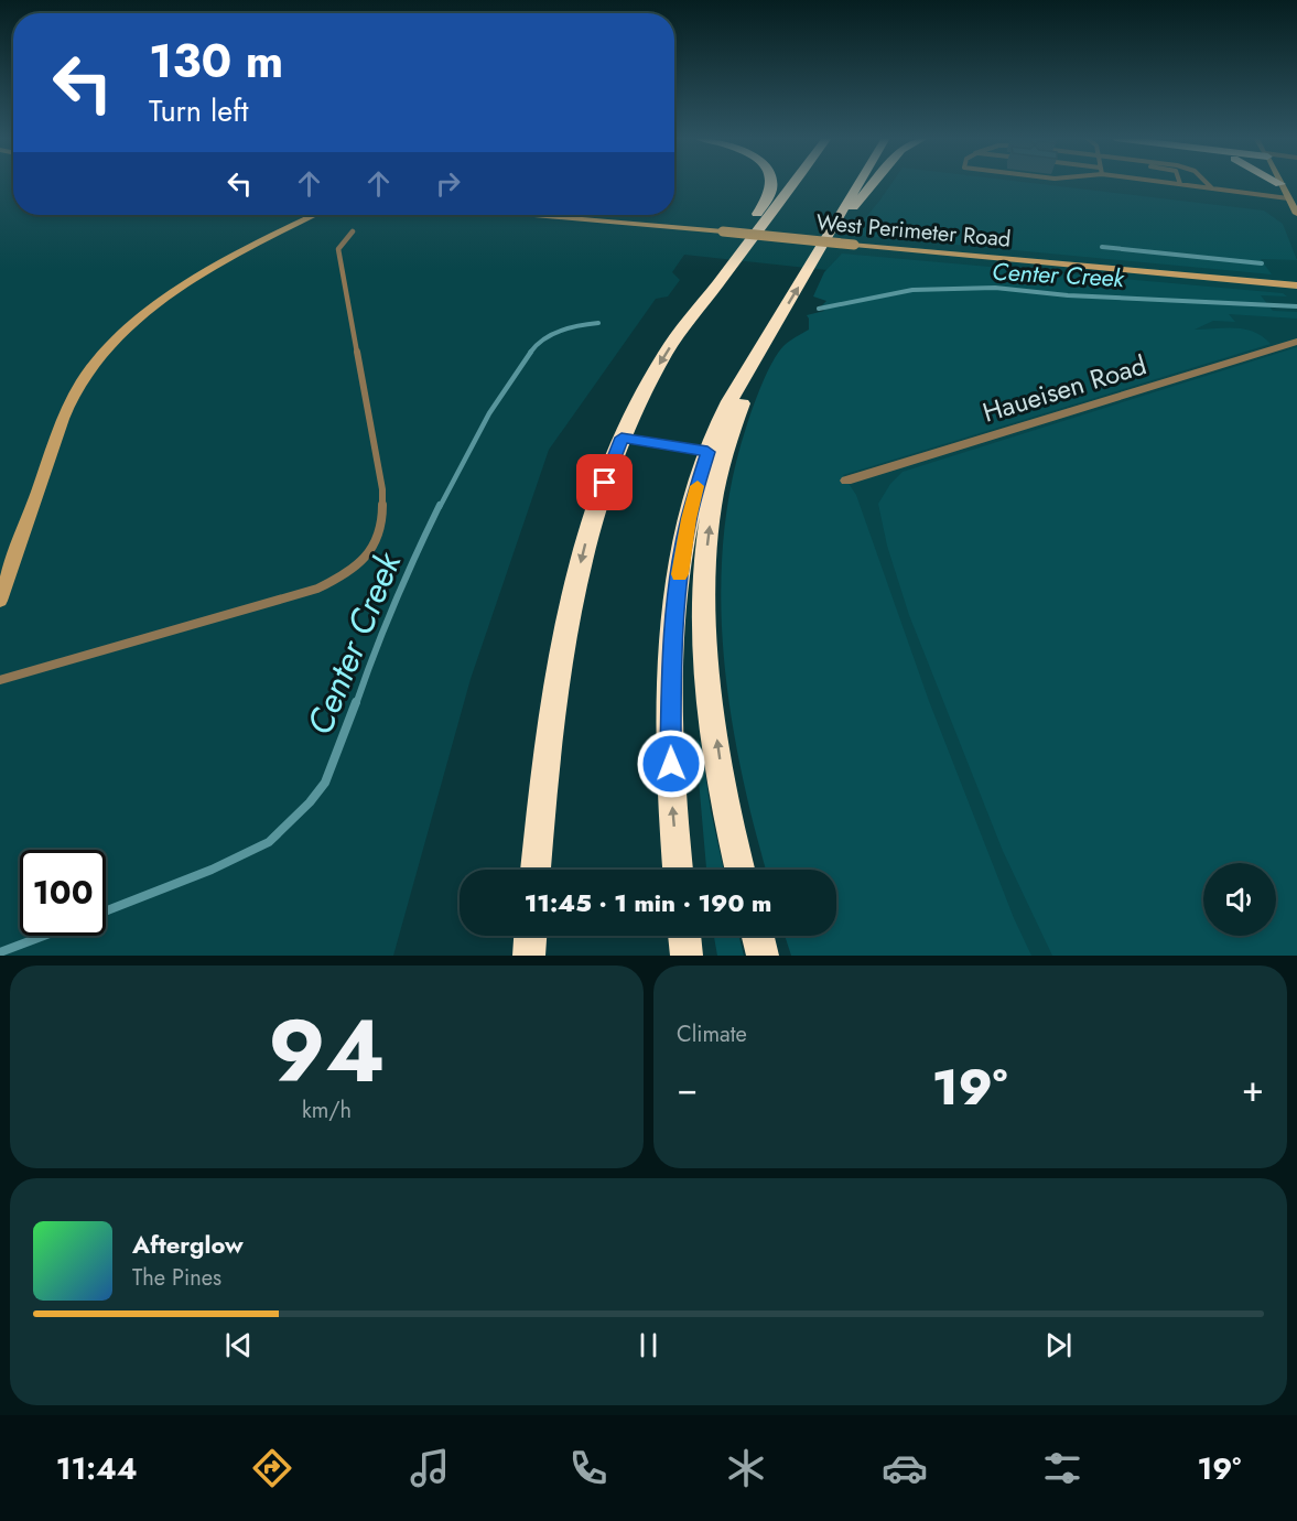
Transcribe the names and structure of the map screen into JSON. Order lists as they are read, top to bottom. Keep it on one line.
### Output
{"streets":{"street":["West Perimeter Road","Haueisen Road"]},"water":["Center Creek"],"page":{"turn":["130 m","Turn left"],"limit":"100","trip":"11:45 · 1 min · 190 m","tile":[["94","km/h"],"Climate"],"heat":["−","19°","+"],"song":["Afterglow","The Pines"],"tabs":["11:44","19°"]}}
